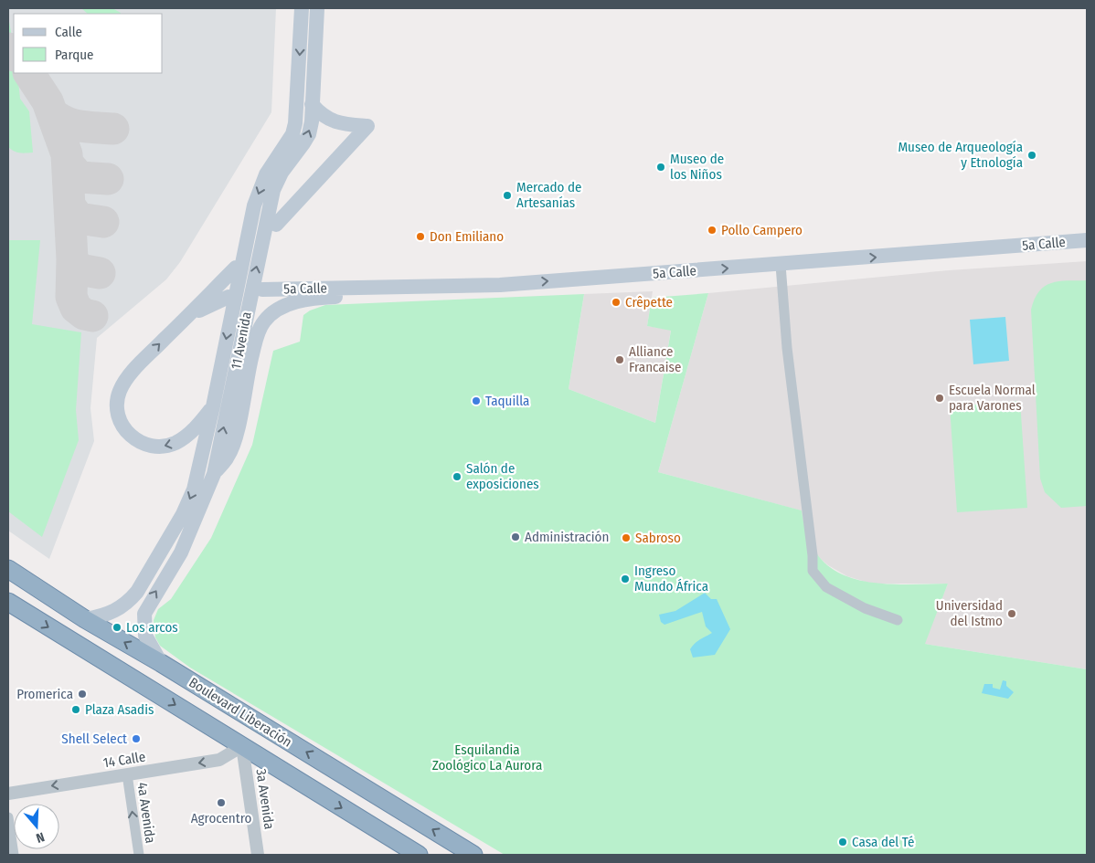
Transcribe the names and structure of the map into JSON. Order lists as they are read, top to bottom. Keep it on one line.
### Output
{"streets":{"highway":["Boulevard Liberación"],"main road":["5a Calle","11 Avenida"],"street":["14 Calle","3a Avenida","4a Avenida"]},"crossings":[["11 Avenida","Boulevard Liberación"],["Boulevard Liberación","14 Calle"],["Boulevard Liberación","3a Avenida"],["14 Calle","3a Avenida"],["14 Calle","4a Avenida"]],"one_way":["5a Calle","14 Calle","4a Avenida"],"parks":["Esquilandia Zoológico La Aurora"],"places":["Museo de Arqueología y Etnología","Museo de los Niños","Mercado de Artesanías","Pollo Campero","Don Emiliano","Crêpette","Alliance Francaise","Escuela Normal para Varones","Taquilla","Salón de exposiciones","Administración","Sabroso","Ingreso Mundo África","Universidad del Istmo","Los arcos","Promerica","Plaza Asadis","Shell Select","Agrocentro","Casa del Té"],"legend":["Calle","Parque"],"north":"bottom"}
